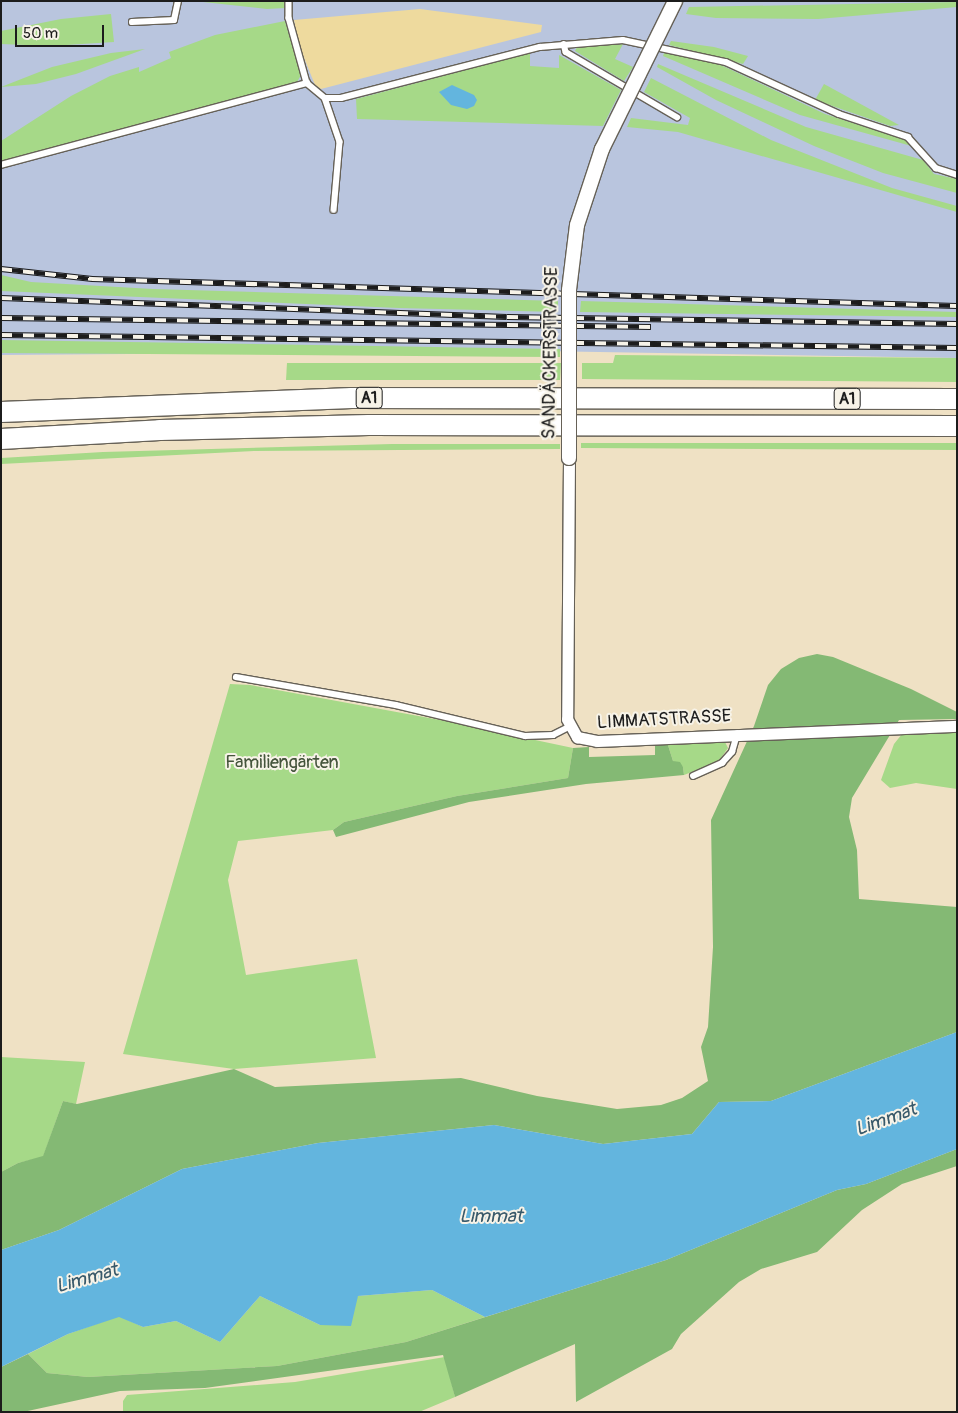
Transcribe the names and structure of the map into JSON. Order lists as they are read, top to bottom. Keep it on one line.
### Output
{"streets":{"highway":["A1"],"street":["SANDÄCKERSTRASSE","LIMMATSTRASSE"]},"crossings":[["SANDÄCKERSTRASSE","LIMMATSTRASSE"]],"water":["Limmat"],"parks":["Familiengärten"],"scale_bar":"50 m"}
